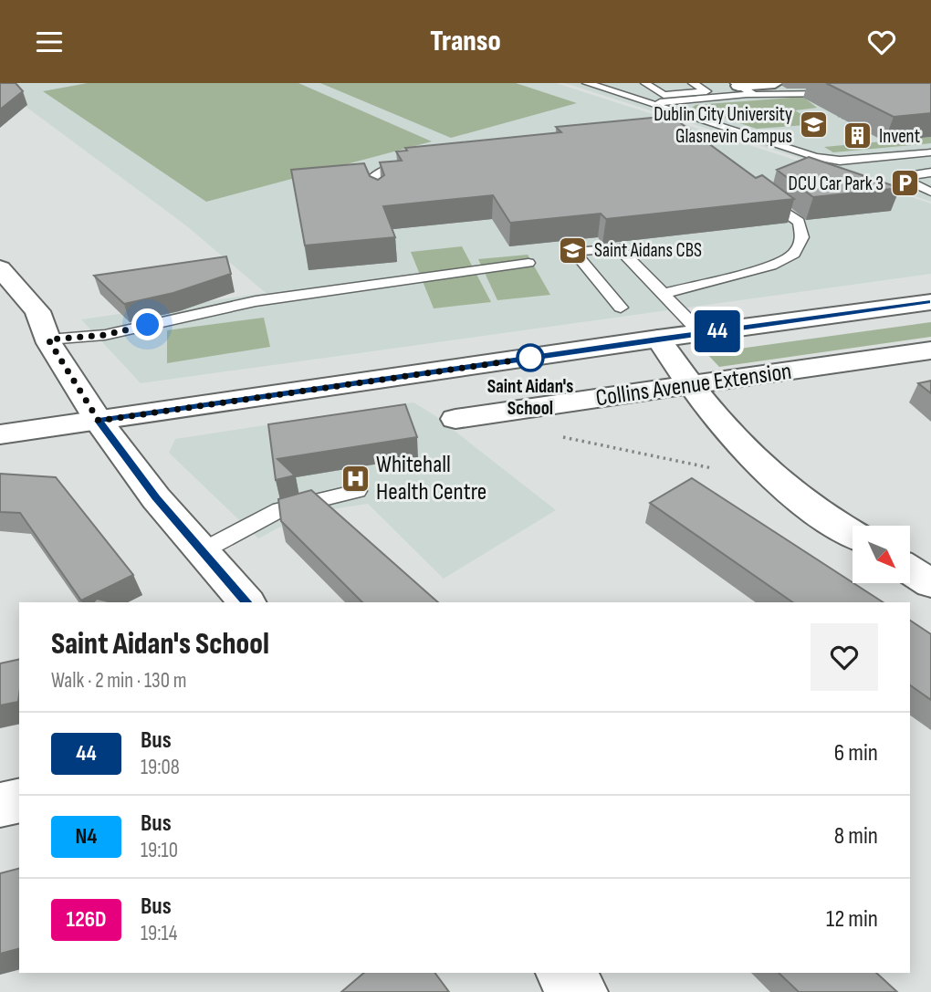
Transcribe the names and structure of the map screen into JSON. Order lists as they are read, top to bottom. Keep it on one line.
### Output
{"streets":{"street":["Collins Avenue Extension"]},"places":{"school or university":["Dublin City University Glasnevin Campus","Saint Aidans CBS"],"building":["Invent"],"parking":["DCU Car Park 3"],"other":["Saint Aidan's School"],"hospital":["Whitehall Health Centre"]},"lines":["bus line 44"],"north":"bottom right","page":{"header":"Transo","on_map":"44","heading":["Saint Aidan's School","Walk · 2 min · 130 m"],"list":[{"mark":"44","name":"Bus","note":"19:08","value":"6 min"},{"mark":"N4","name":"Bus","note":"19:10","value":"8 min"},{"mark":"126D","name":"Bus","note":"19:14","value":"12 min"}]}}
